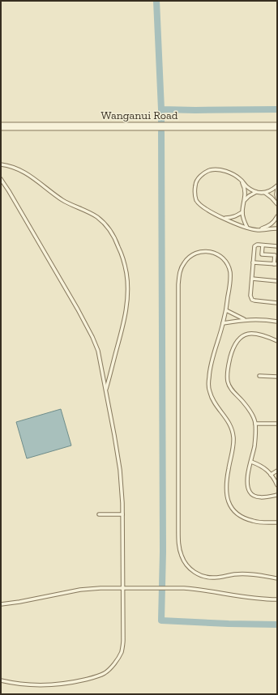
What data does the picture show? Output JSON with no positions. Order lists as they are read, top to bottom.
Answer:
{
  "streets": {
    "street": ["Wanganui Road"]
  }
}
